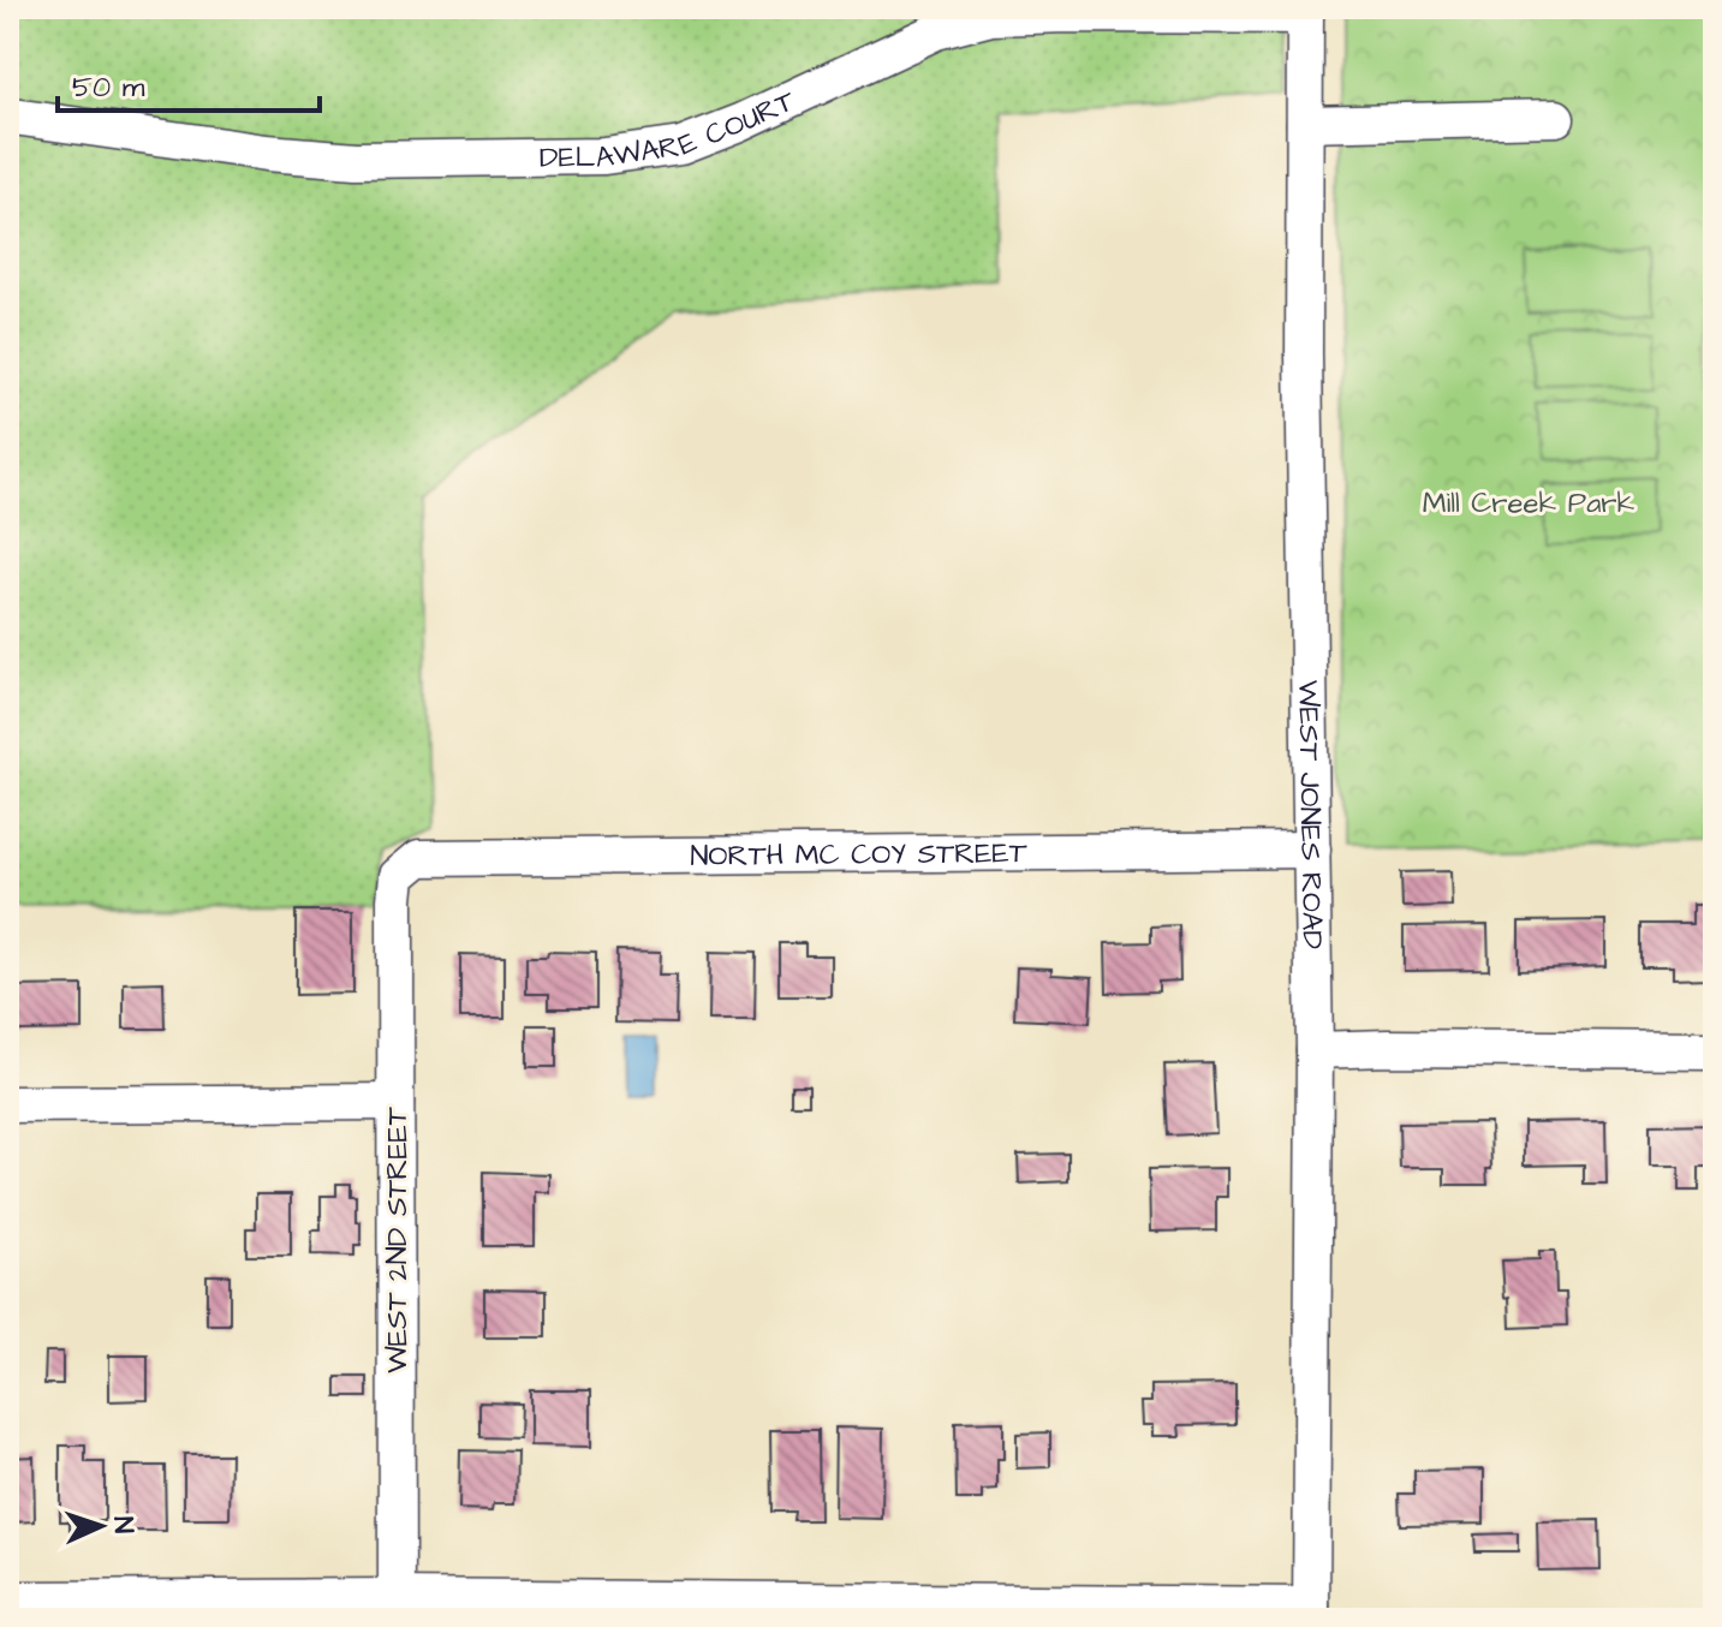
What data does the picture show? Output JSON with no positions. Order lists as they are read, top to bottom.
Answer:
{
  "streets": {
    "street": [
      "DELAWARE COURT",
      "WEST JONES ROAD",
      "NORTH MC COY STREET",
      "WEST 2ND STREET"
    ]
  },
  "crossings": [
    ["DELAWARE COURT", "WEST JONES ROAD"],
    ["WEST JONES ROAD", "NORTH MC COY STREET"],
    ["NORTH MC COY STREET", "WEST 2ND STREET"]
  ],
  "parks": ["Mill Creek Park"],
  "scale_bar": "50 m",
  "north": "right"
}
